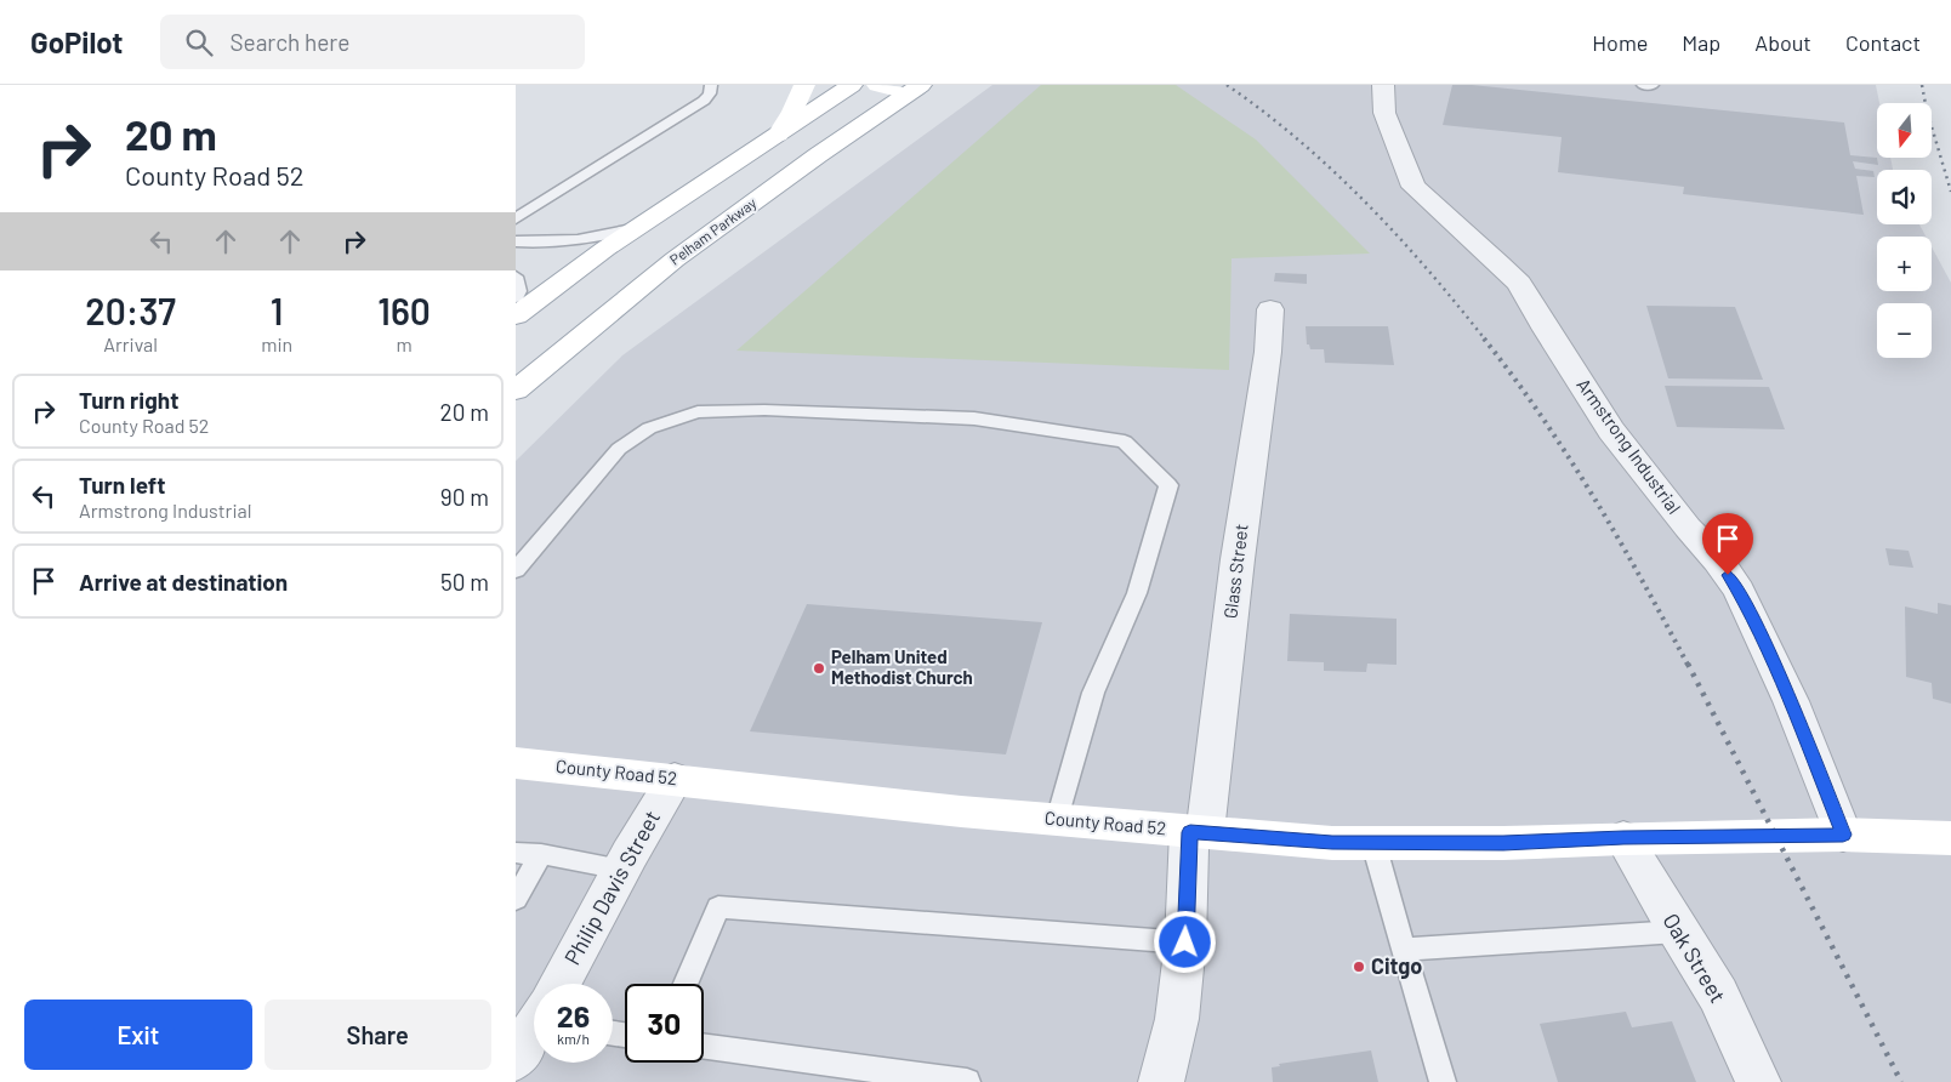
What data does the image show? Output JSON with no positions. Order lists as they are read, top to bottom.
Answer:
{
  "streets": {
    "main road": ["Pelham Parkway", "County Road 52"],
    "street": [
      "Armstrong Industrial",
      "Glass Street",
      "Philip Davis Street",
      "Oak Street"
    ]
  },
  "crossings": [
    ["Armstrong Industrial", "County Road 52"],
    ["Glass Street", "County Road 52"],
    ["County Road 52", "Philip Davis Street"],
    ["County Road 52", "Oak Street"]
  ],
  "places": ["Pelham United Methodist Church", "Citgo"],
  "north": "bottom",
  "page": {
    "header": "GoPilot",
    "search": "Search here",
    "nav": [
      "Home",
      "Map",
      "About",
      "Contact"
    ],
    "turn": ["20 m", "County Road 52"],
    "map_buttons": ["+", "−"],
    "eta": [
      "20:37",
      "Arrival",
      "1",
      "min",
      "160",
      "m"
    ],
    "list": [
      {
        "name": "Turn right",
        "note": "County Road 52",
        "value": "20 m"
      },
      {
        "name": "Turn left",
        "note": "Armstrong Industrial",
        "value": "90 m"
      },
      {
        "name": "Arrive at destination",
        "value": "50 m"
      }
    ],
    "speed": "26 km/h",
    "limit": "30",
    "buttons": ["Exit", "Share"]
  }
}
